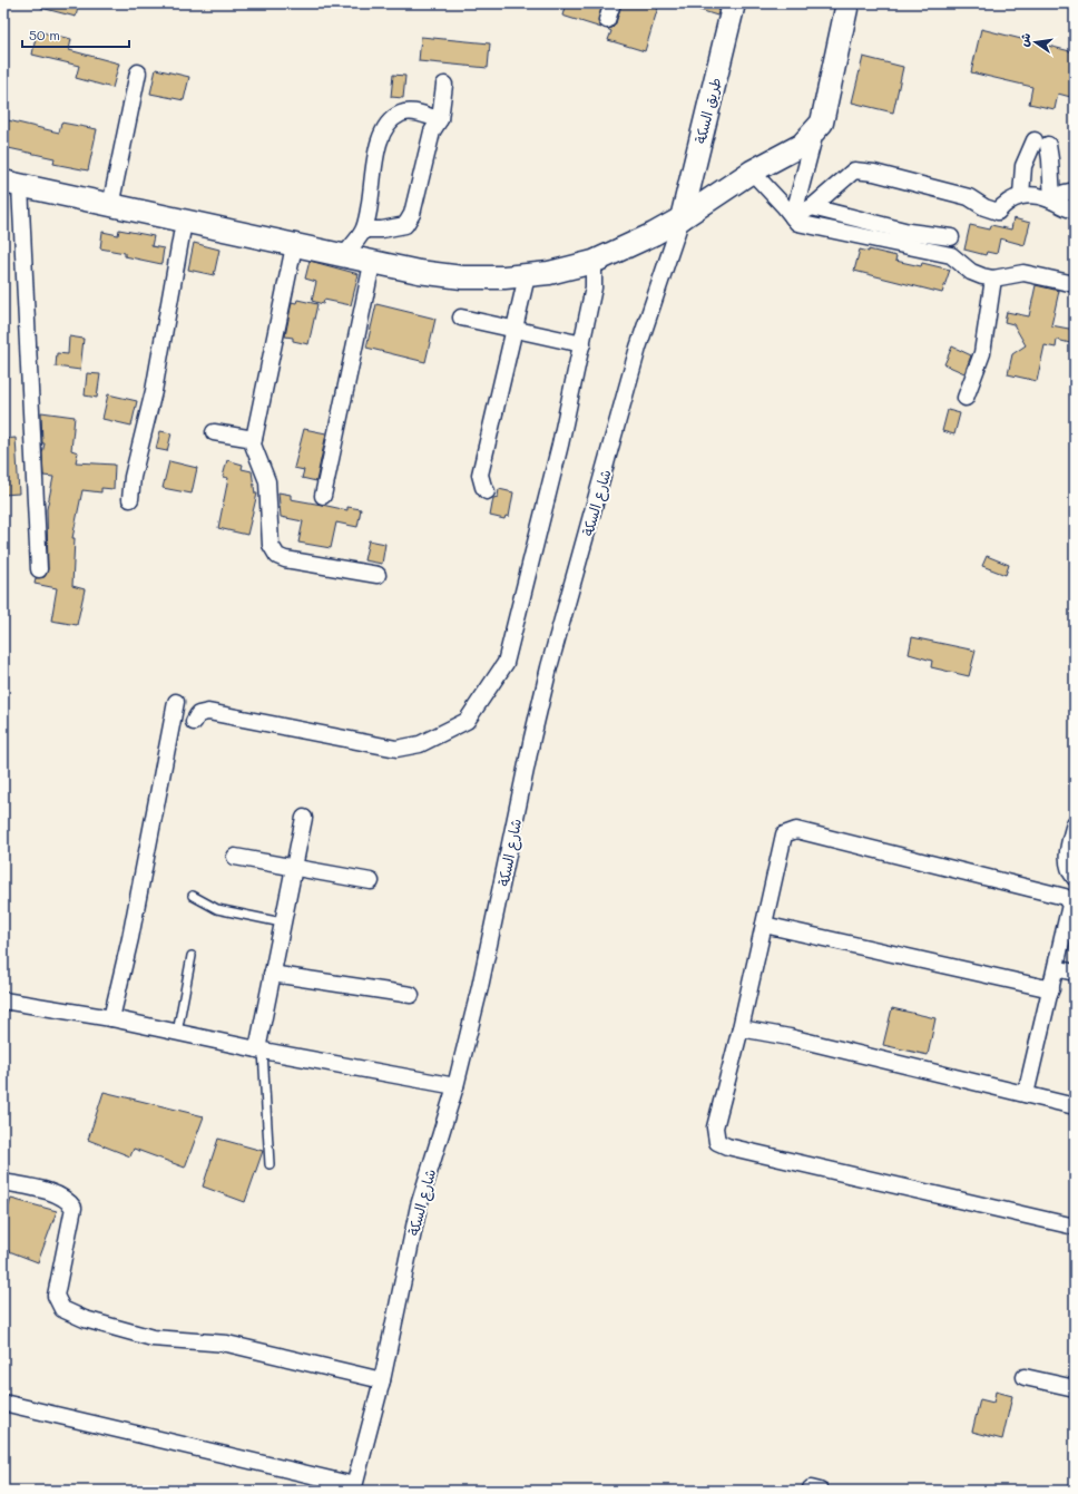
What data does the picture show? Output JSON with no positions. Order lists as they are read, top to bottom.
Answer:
{
  "streets": {
    "main road": ["طريق السكة"],
    "street": ["شارع السكة"]
  },
  "crossings": [
    ["طريق السكة", "شارع السكة"]
  ],
  "scale_bar": "50 m",
  "north": "left"
}
